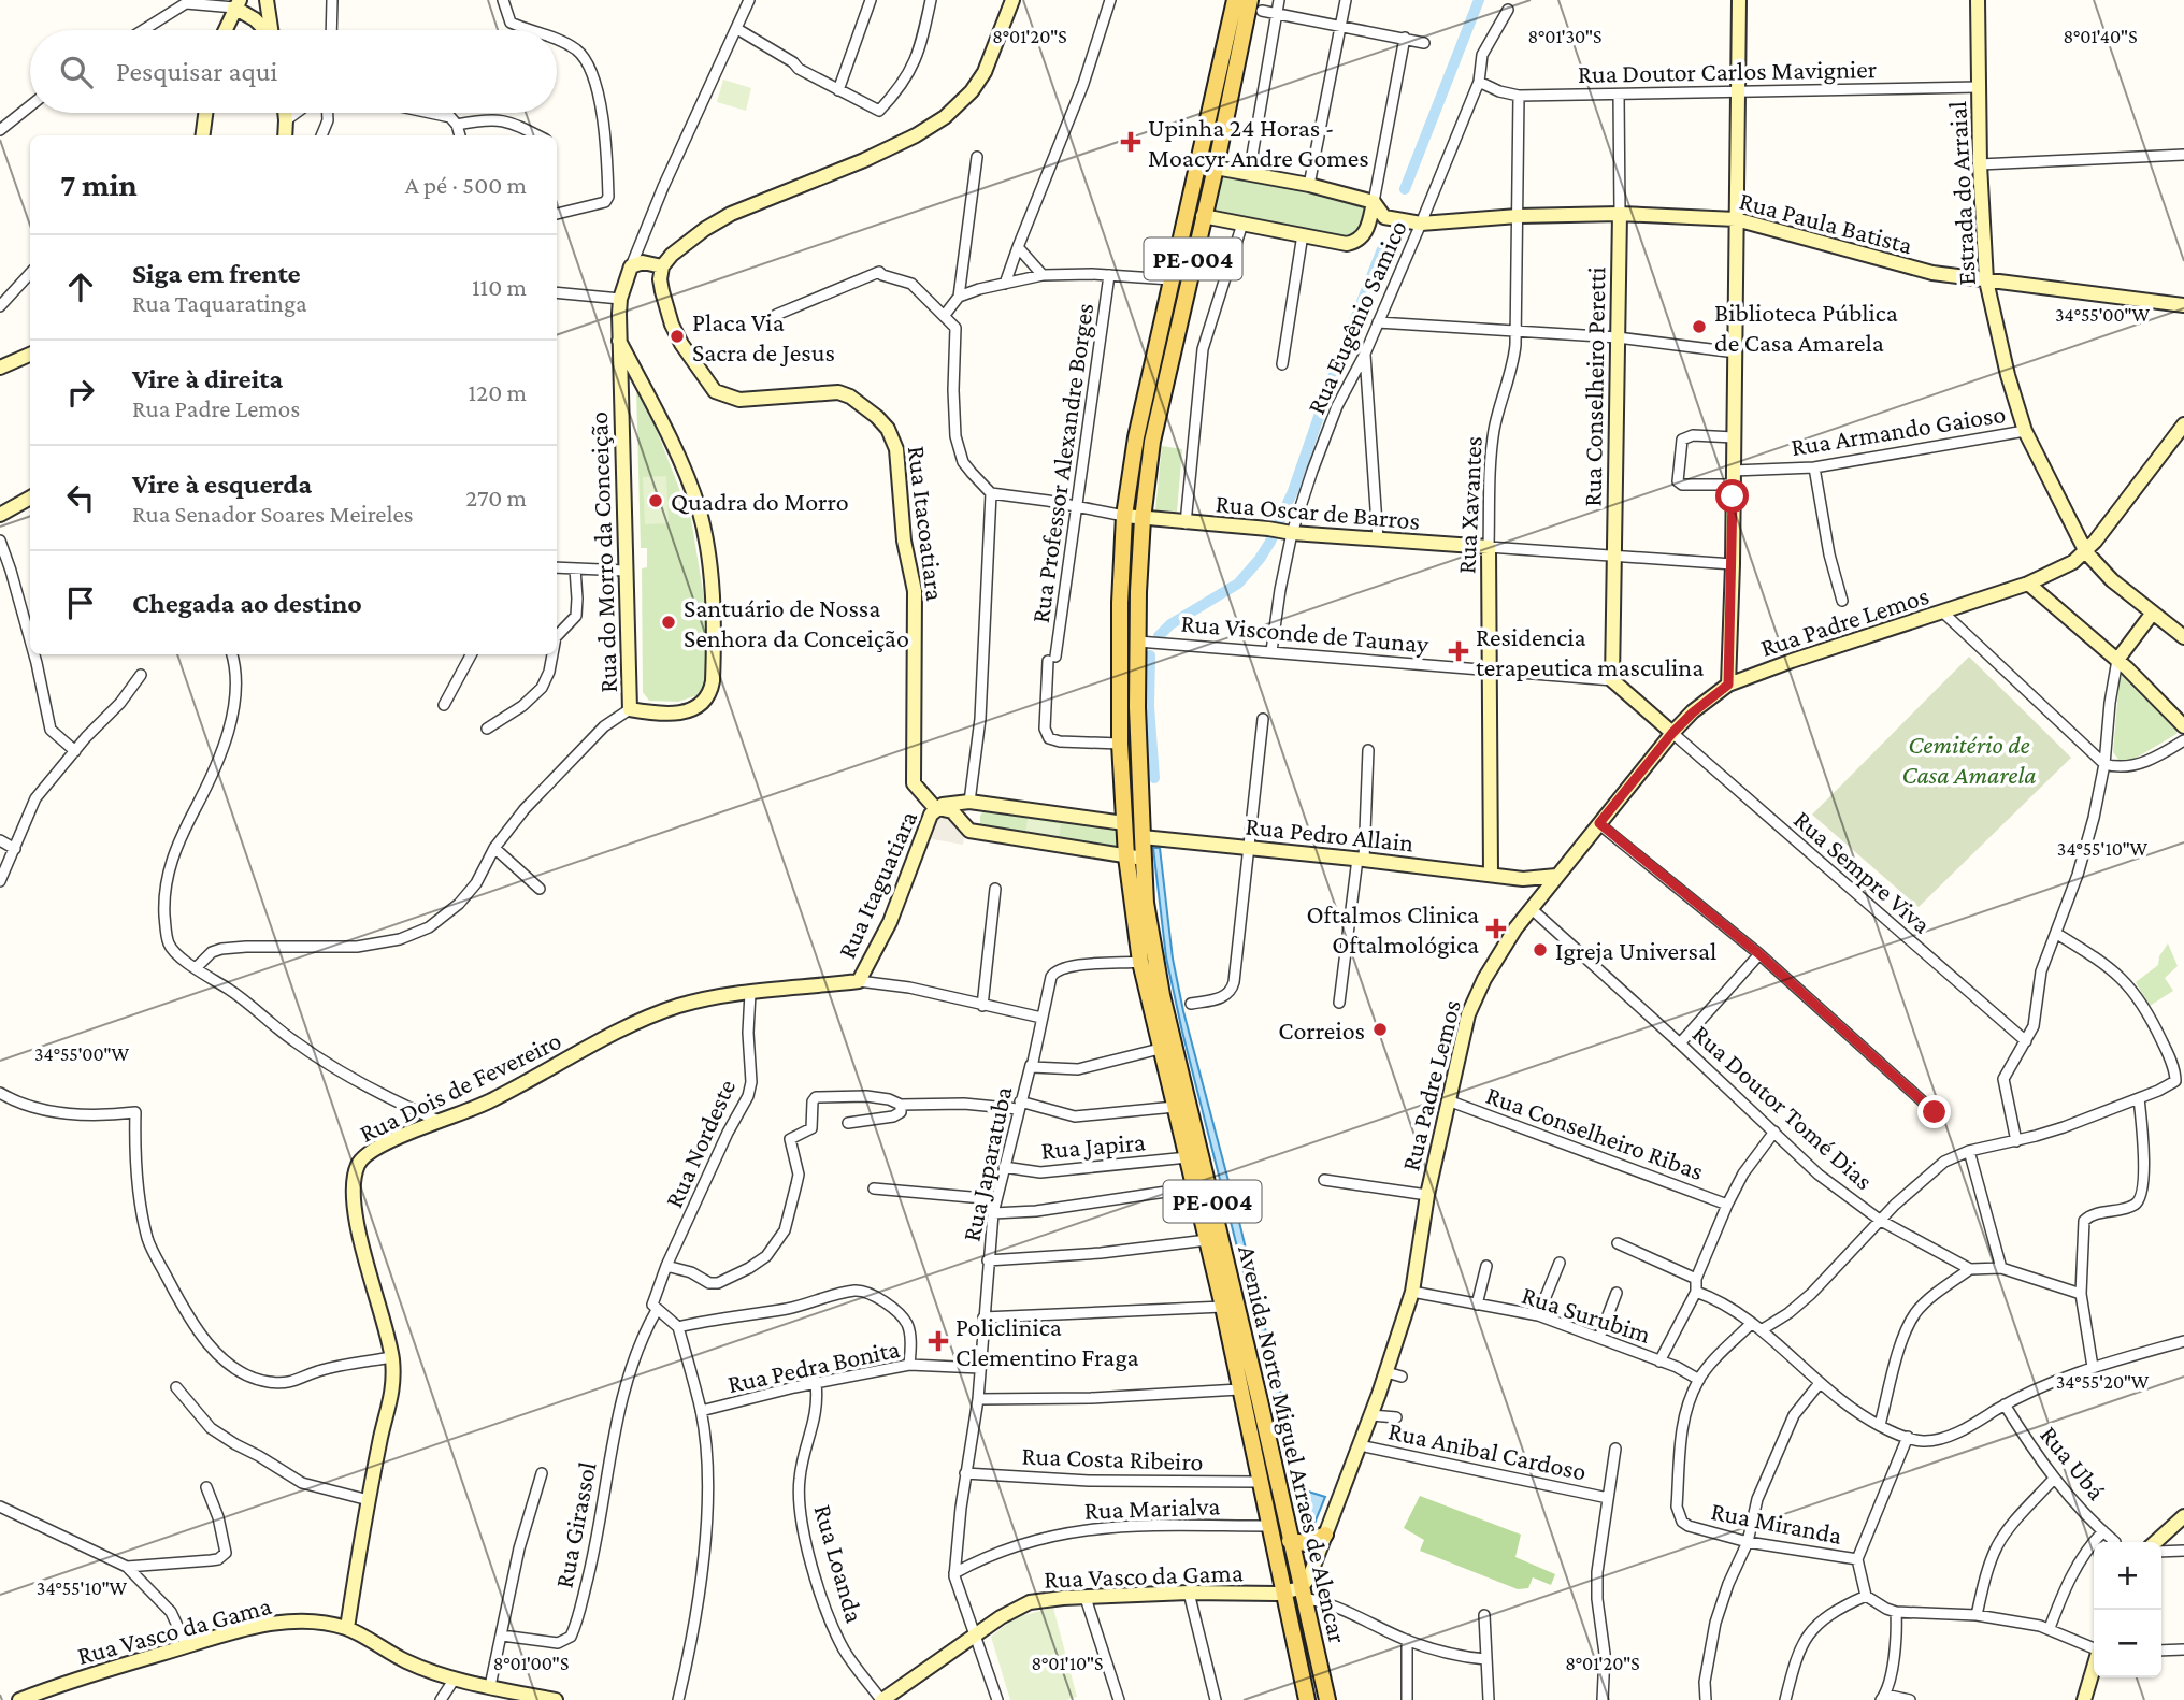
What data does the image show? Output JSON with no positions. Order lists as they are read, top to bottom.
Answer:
{
  "streets": {
    "main road": ["PE-004", "Avenida Norte Miguel Arraes de Alencar"],
    "street": [
      "Rua Doutor Carlos Mavignier",
      "Estrada do Arraial",
      "Rua Paula Batista",
      "Rua Eugênio Samico",
      "Rua Conselheiro Peretti",
      "Rua Armando Gaioso",
      "Rua Professor Alexandre Borges",
      "Rua Xavantes",
      "Rua Oscar de Barros",
      "Rua Itacoatiara",
      "Rua do Morro da Conceição",
      "Rua Padre Lemos",
      "Rua Visconde de Taunay",
      "Rua Pedro Allain",
      "Rua Sempre Viva",
      "Rua Itaguatiara",
      "Rua Dois de Fevereiro",
      "Rua Doutor Tomé Dias",
      "Rua Conselheiro Ribas",
      "Rua Nordeste",
      "Rua Japira",
      "Rua Japaratuba",
      "Rua Surubim",
      "Rua Pedra Bonita",
      "Rua Anibal Cardoso",
      "Rua Costa Ribeiro",
      "Rua Ubá",
      "Rua Marialva",
      "Rua Miranda",
      "Rua Girassol",
      "Rua Loanda",
      "Rua Vasco da Gama"
    ]
  },
  "crossings": [
    ["Rua Doutor Carlos Mavignier", "Estrada do Arraial"],
    ["Rua Doutor Carlos Mavignier", "Rua Eugênio Samico"],
    ["Rua Doutor Carlos Mavignier", "Rua Conselheiro Peretti"],
    ["Rua Doutor Carlos Mavignier", "Rua Xavantes"],
    ["Estrada do Arraial", "Rua Paula Batista"],
    ["Estrada do Arraial", "Rua Armando Gaioso"],
    ["Estrada do Arraial", "Rua Padre Lemos"],
    ["Rua Paula Batista", "Rua Eugênio Samico"],
    ["Rua Paula Batista", "Rua Conselheiro Peretti"],
    ["Rua Paula Batista", "Rua Xavantes"],
    ["Rua Eugênio Samico", "Rua Oscar de Barros"],
    ["Rua Eugênio Samico", "Rua Visconde de Taunay"],
    ["Rua Conselheiro Peretti", "Rua Oscar de Barros"],
    ["Rua Conselheiro Peretti", "Rua Visconde de Taunay"],
    ["Rua Professor Alexandre Borges", "Avenida Norte Miguel Arraes de Alencar"],
    ["Rua Xavantes", "Rua Oscar de Barros"],
    ["Rua Xavantes", "Rua Visconde de Taunay"],
    ["Rua Xavantes", "Rua Pedro Allain"],
    ["Rua Oscar de Barros", "Avenida Norte Miguel Arraes de Alencar"],
    ["Rua Itacoatiara", "Rua Itaguatiara"],
    ["Rua Padre Lemos", "Rua Pedro Allain"],
    ["Rua Padre Lemos", "Rua Sempre Viva"],
    ["Rua Padre Lemos", "Rua Doutor Tomé Dias"],
    ["Rua Padre Lemos", "Rua Conselheiro Ribas"],
    ["Rua Padre Lemos", "Rua Surubim"],
    ["Rua Padre Lemos", "Avenida Norte Miguel Arraes de Alencar"],
    ["Rua Padre Lemos", "Rua Anibal Cardoso"],
    ["Rua Padre Lemos", "Rua Vasco da Gama"],
    ["Rua Visconde de Taunay", "Avenida Norte Miguel Arraes de Alencar"],
    ["Rua Pedro Allain", "Avenida Norte Miguel Arraes de Alencar"],
    ["Rua Itaguatiara", "Rua Dois de Fevereiro"],
    ["Rua Dois de Fevereiro", "Rua Nordeste"],
    ["Rua Dois de Fevereiro", "Rua Japaratuba"],
    ["Rua Dois de Fevereiro", "Rua Vasco da Gama"],
    ["Rua Nordeste", "Rua Girassol"],
    ["Rua Japira", "Rua Japaratuba"],
    ["Rua Japira", "Avenida Norte Miguel Arraes de Alencar"],
    ["Rua Japaratuba", "Rua Pedra Bonita"],
    ["Rua Japaratuba", "Avenida Norte Miguel Arraes de Alencar"],
    ["Rua Japaratuba", "Rua Costa Ribeiro"],
    ["Rua Japaratuba", "Rua Marialva"],
    ["Rua Japaratuba", "Rua Vasco da Gama"],
    ["Rua Surubim", "Rua Miranda"],
    ["Rua Pedra Bonita", "Rua Loanda"],
    ["Avenida Norte Miguel Arraes de Alencar", "Rua Costa Ribeiro"],
    ["Avenida Norte Miguel Arraes de Alencar", "Rua Marialva"],
    ["Avenida Norte Miguel Arraes de Alencar", "Rua Vasco da Gama"],
    ["Rua Loanda", "Rua Vasco da Gama"]
  ],
  "parks": ["Cemitério de Casa Amarela"],
  "places": {
    "health": [
      "Upinha 24 Horas - Moacyr Andre Gomes",
      "Residencia terapeutica masculina",
      "Oftalmos Clinica Oftalmológica",
      "Policlinica Clementino Fraga"
    ],
    "other": [
      "Biblioteca Pública de Casa Amarela",
      "Placa Via Sacra de Jesus",
      "Quadra do Morro",
      "Santuário de Nossa Senhora da Conceição",
      "Igreja Universal",
      "Correios"
    ]
  },
  "page": {
    "search": "Pesquisar aqui",
    "heading": ["7 min", "A pé · 500 m"],
    "list": [
      ["Siga em frente", "Rua Taquaratinga", "110 m"],
      ["Vire à direita", "Rua Padre Lemos", "120 m"],
      ["Vire à esquerda", "Rua Senador Soares Meireles", "270 m"],
      "Chegada ao destino"
    ],
    "map_buttons": ["+", "−"]
  },
  "coordinates": [
    "8°01'30\"S",
    "8°01'40\"S",
    "8°01'20\"S",
    "34°55'00\"W",
    "34°55'10\"W",
    "34°55'20\"W",
    "8°01'00\"S",
    "8°01'10\"S"
  ]
}
